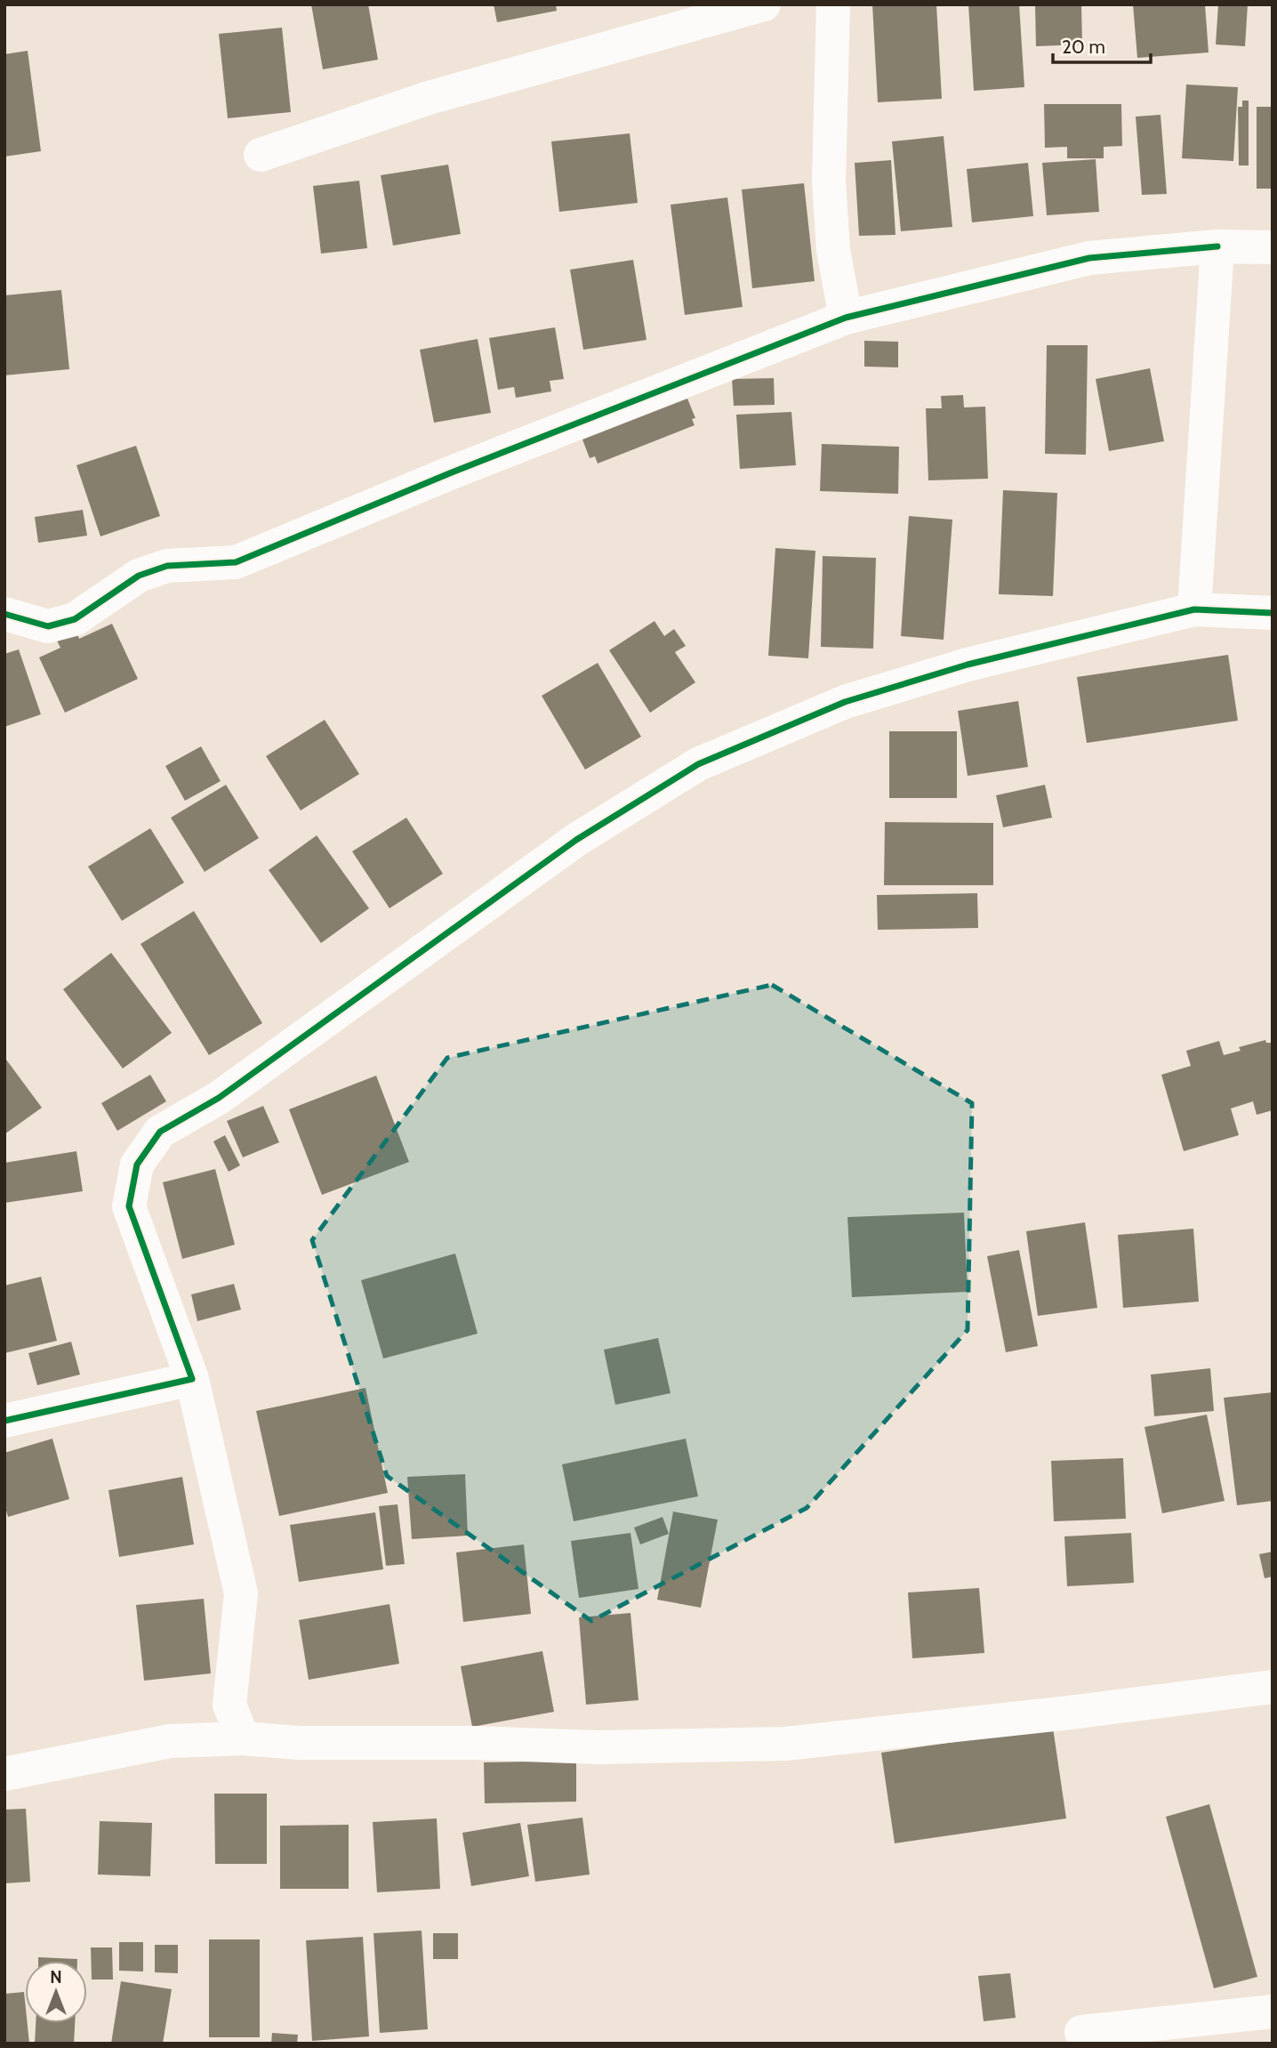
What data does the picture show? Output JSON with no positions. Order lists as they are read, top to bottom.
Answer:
{
  "scale_bar": "20 m",
  "north": "top"
}
